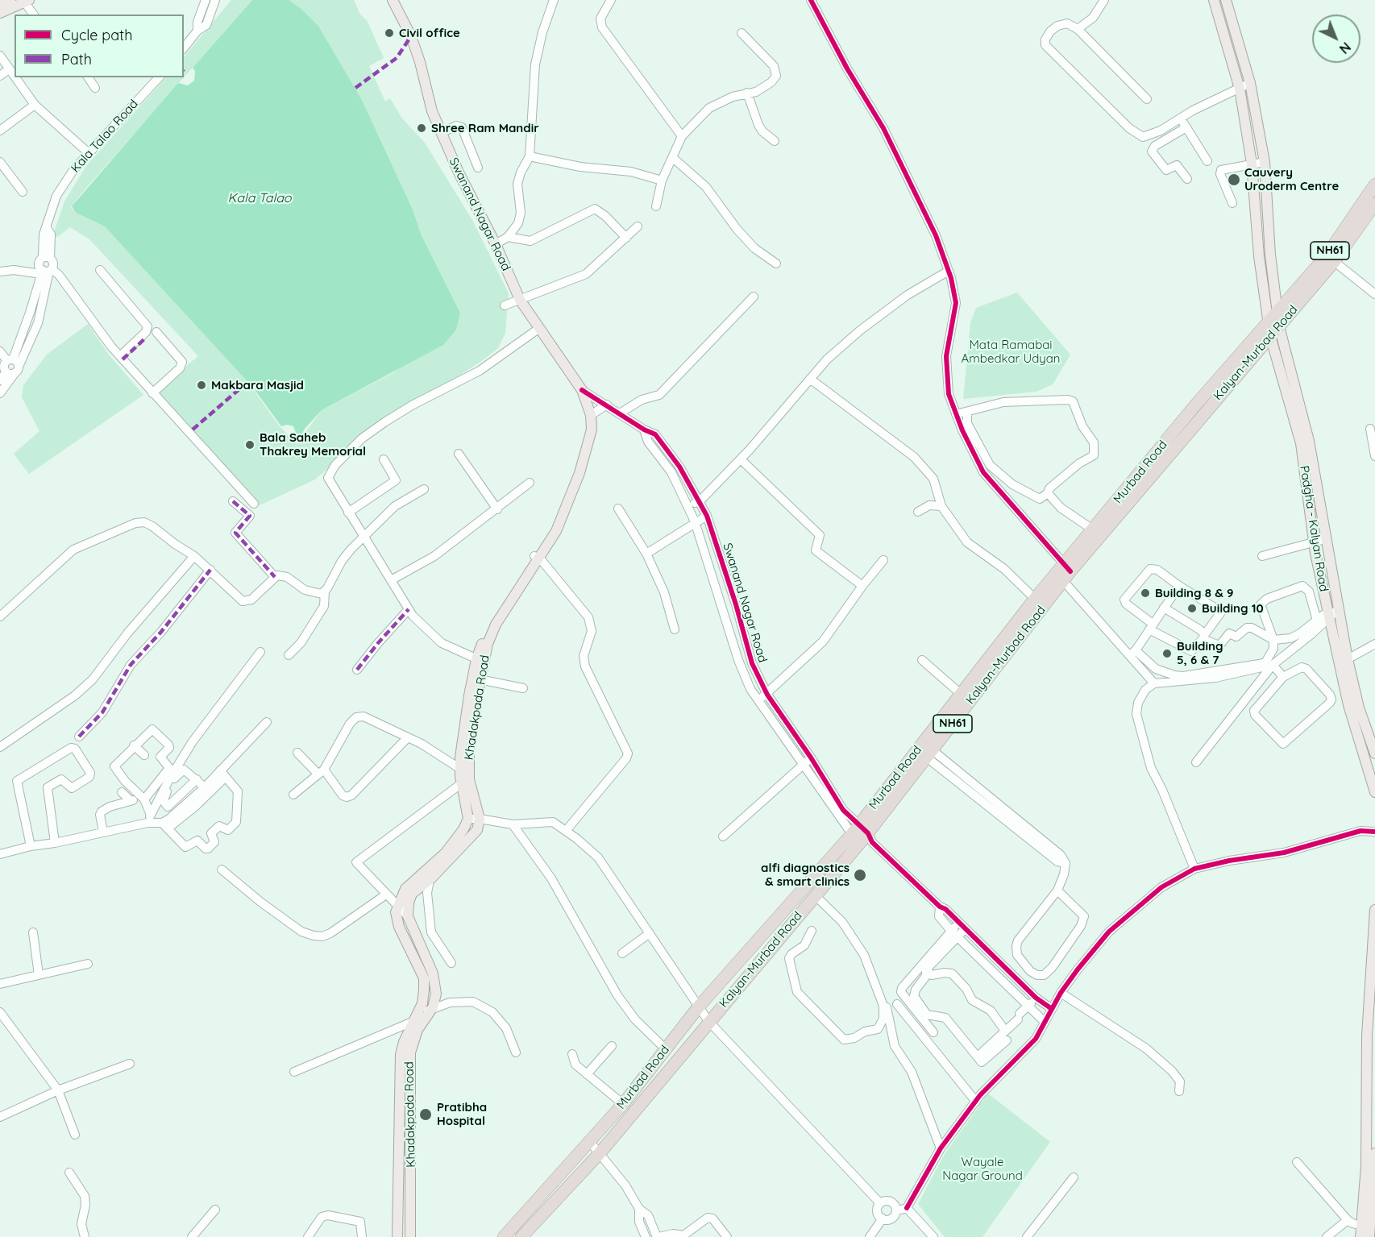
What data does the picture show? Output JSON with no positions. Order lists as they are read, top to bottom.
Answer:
{
  "streets": {
    "highway": ["NH61", "Kalyan-Murbad Road", "Murbad Road"],
    "main road": ["Swanand Nagar Road", "Padgha - Kalyan Road", "Khadakpada Road"],
    "street": ["Kala Talao Road"]
  },
  "crossings": [
    ["Swanand Nagar Road", "Kalyan-Murbad Road"],
    ["Swanand Nagar Road", "Murbad Road"],
    ["NH61", "Kalyan-Murbad Road"],
    ["NH61", "Murbad Road"],
    ["Kalyan-Murbad Road", "Murbad Road"]
  ],
  "water": ["Kala Talao"],
  "parks": ["Mata Ramabai Ambedkar Udyan", "Wayale Nagar Ground"],
  "places": [
    "Civil office",
    "Shree Ram Mandir",
    "Cauvery Uroderm Centre",
    "Makbara Masjid",
    "Bala Saheb Thakrey Memorial",
    "Building 8 & 9",
    "Building 10",
    "Building 5, 6 & 7",
    "alfi diagnostics & smart clinics",
    "Pratibha Hospital"
  ],
  "legend": ["Cycle path", "Path"],
  "north": "bottom right"
}
